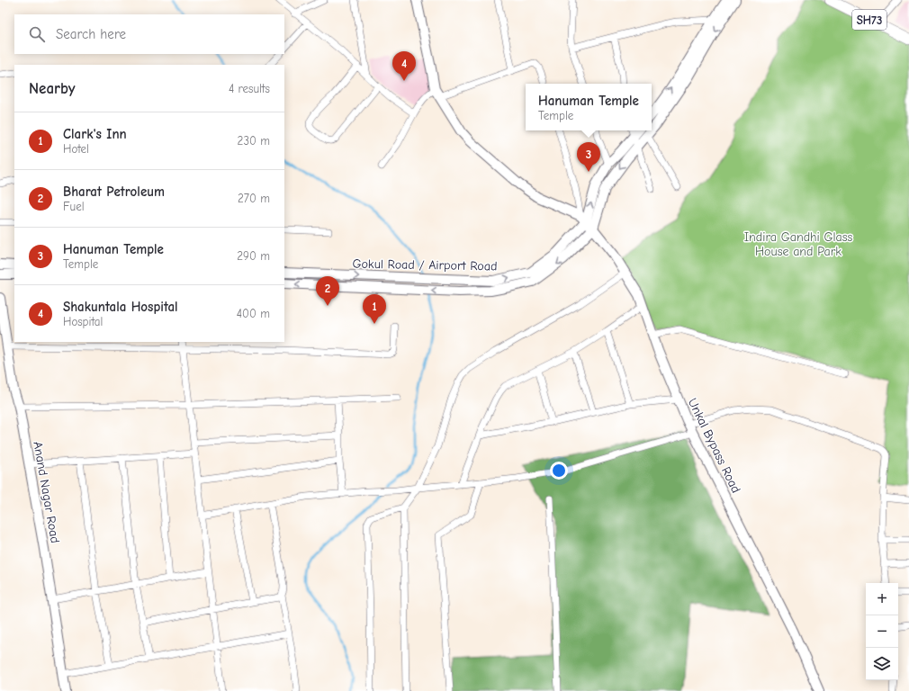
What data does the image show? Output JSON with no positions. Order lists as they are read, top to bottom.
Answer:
{
  "streets": {
    "main road": [
      "SH73",
      "Gokul Road / Airport Road",
      "Unkal Bypass Road",
      "Anand Nagar Road"
    ]
  },
  "crossings": [
    ["Gokul Road / Airport Road", "Unkal Bypass Road"]
  ],
  "parks": ["Indira Gandhi Glass House and Park"],
  "page": {
    "search": "Search here",
    "pins": [
      "4",
      "3",
      "2",
      "1"
    ],
    "heading": ["Nearby", "4 results"],
    "popup": ["Hanuman Temple", "Temple"],
    "list": [
      {
        "mark": "1",
        "name": "Clark's Inn",
        "note": "Hotel",
        "value": "230 m"
      },
      {
        "mark": "2",
        "name": "Bharat Petroleum",
        "note": "Fuel",
        "value": "270 m"
      },
      {
        "mark": "3",
        "name": "Hanuman Temple",
        "note": "Temple",
        "value": "290 m"
      },
      {
        "mark": "4",
        "name": "Shakuntala Hospital",
        "note": "Hospital",
        "value": "400 m"
      }
    ],
    "map_buttons": ["+", "−"]
  }
}
